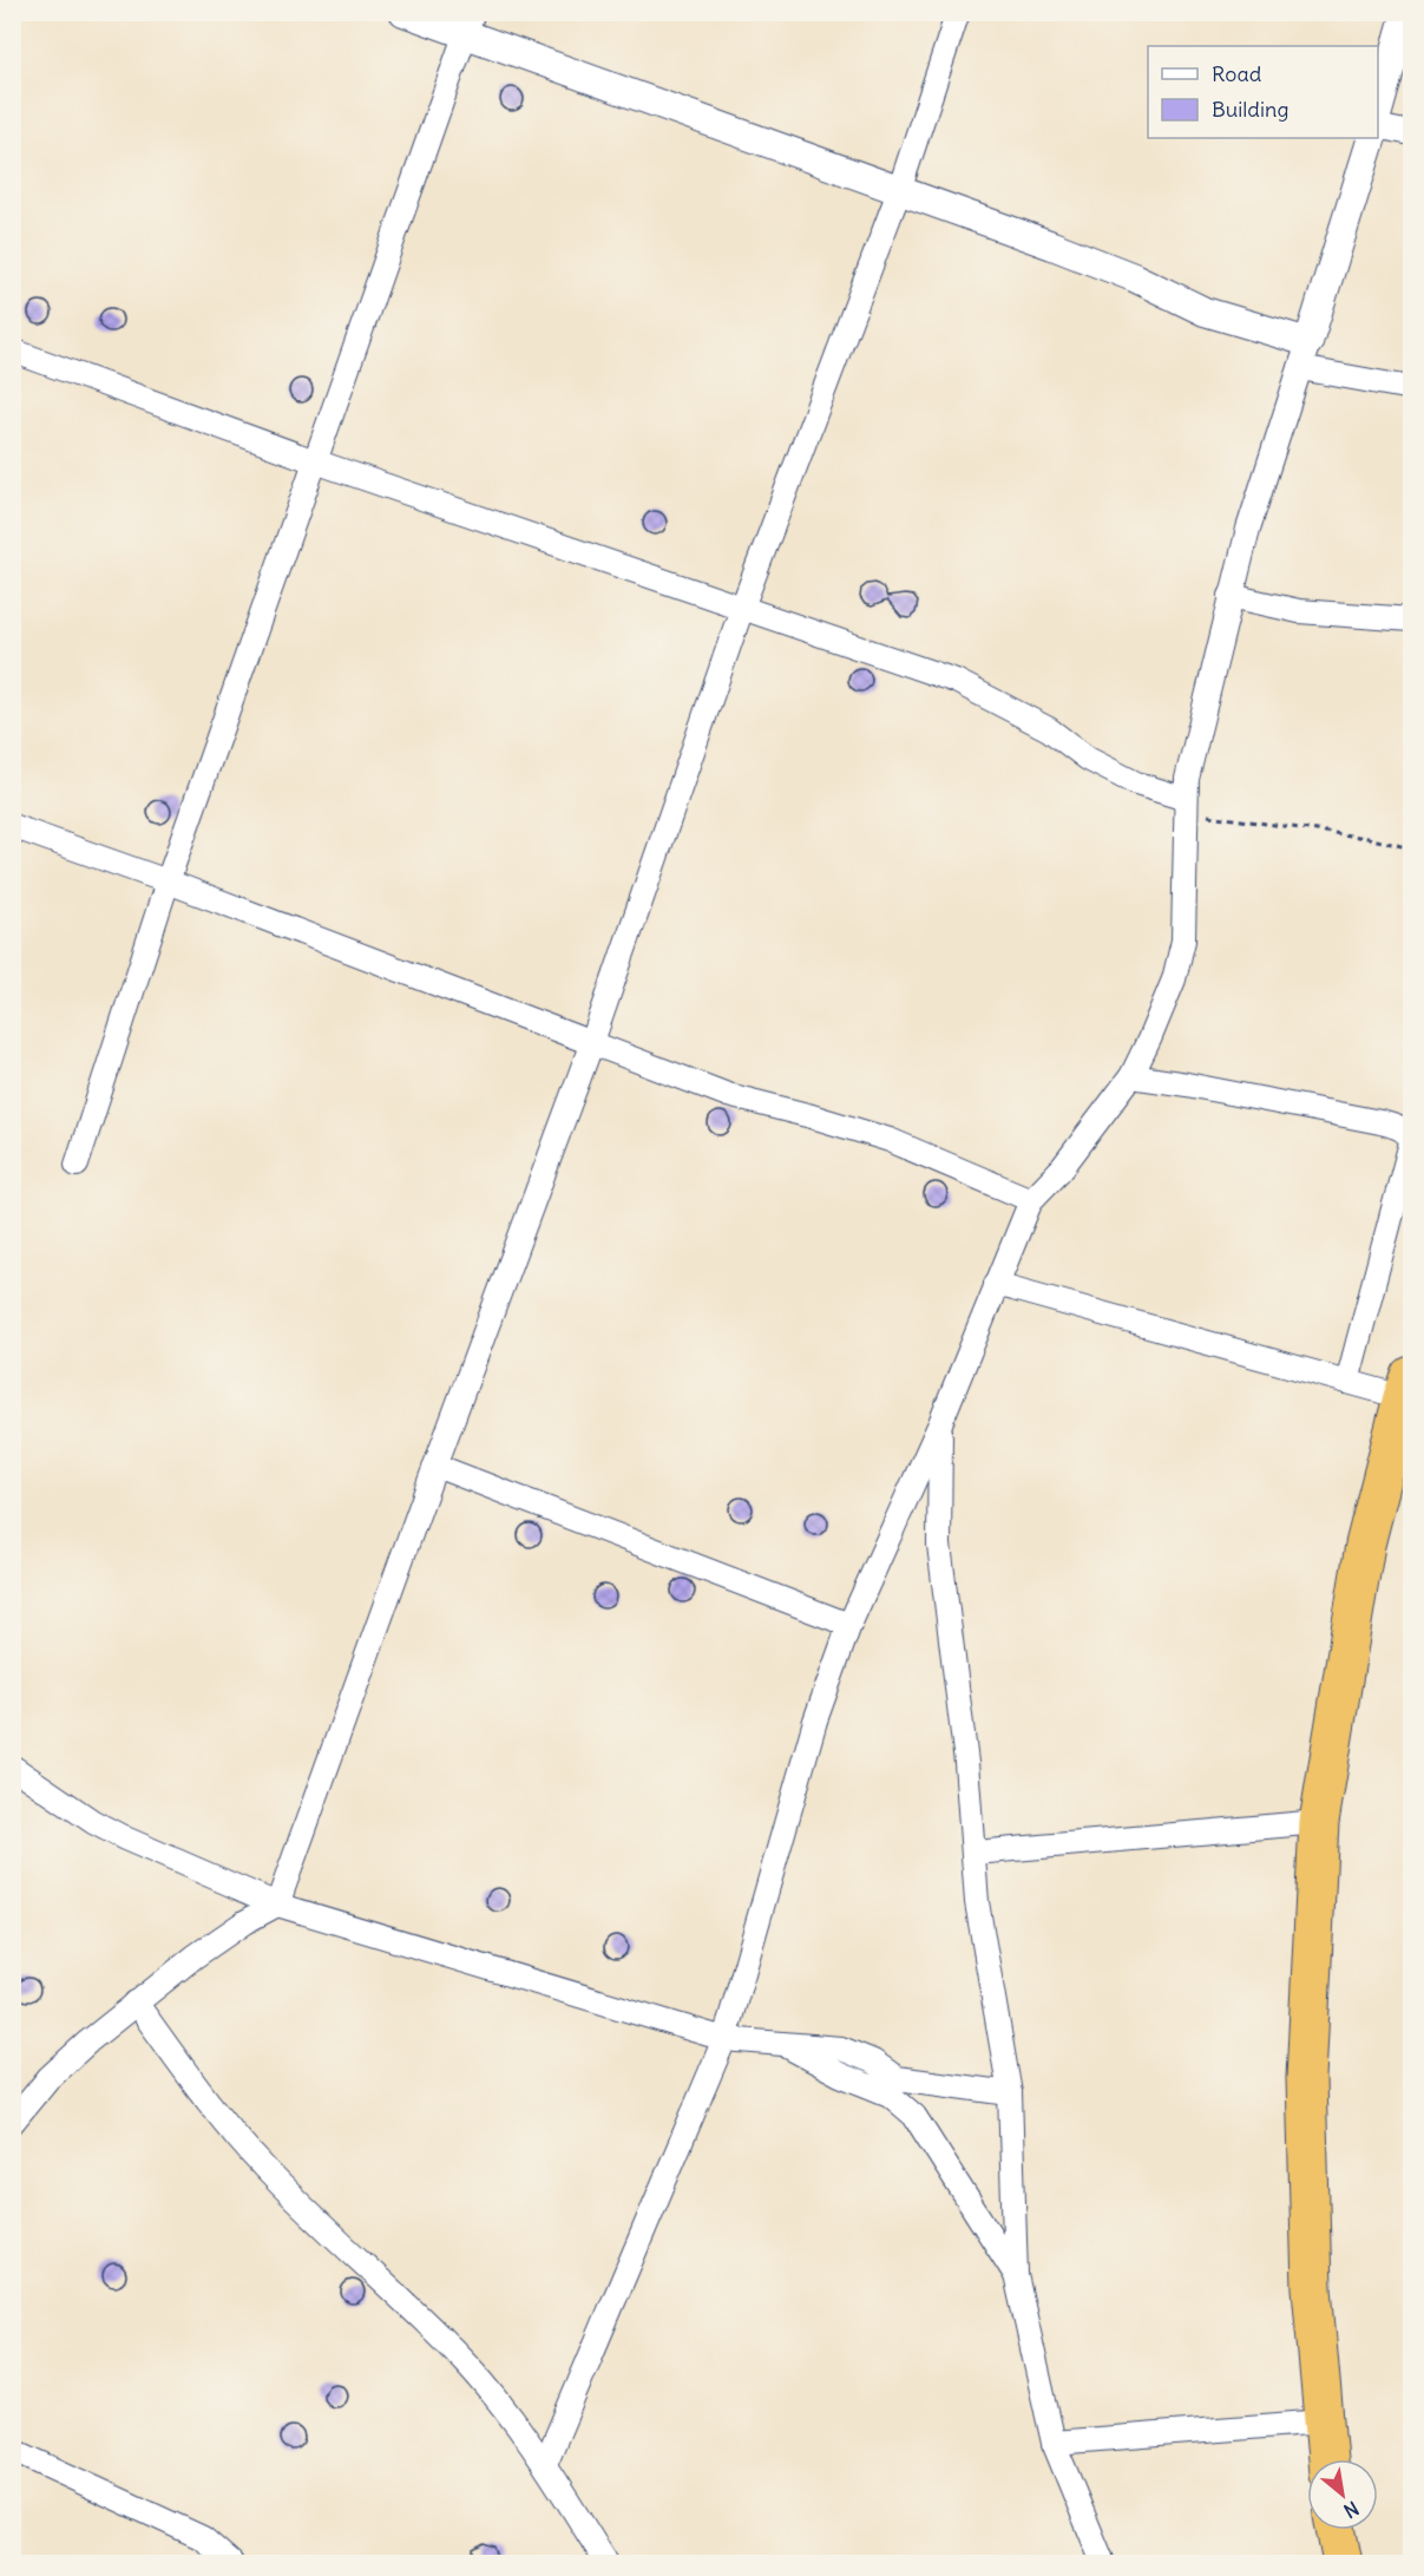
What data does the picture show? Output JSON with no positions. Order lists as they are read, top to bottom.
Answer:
{
  "legend": ["Road", "Building"],
  "north": "bottom right"
}
